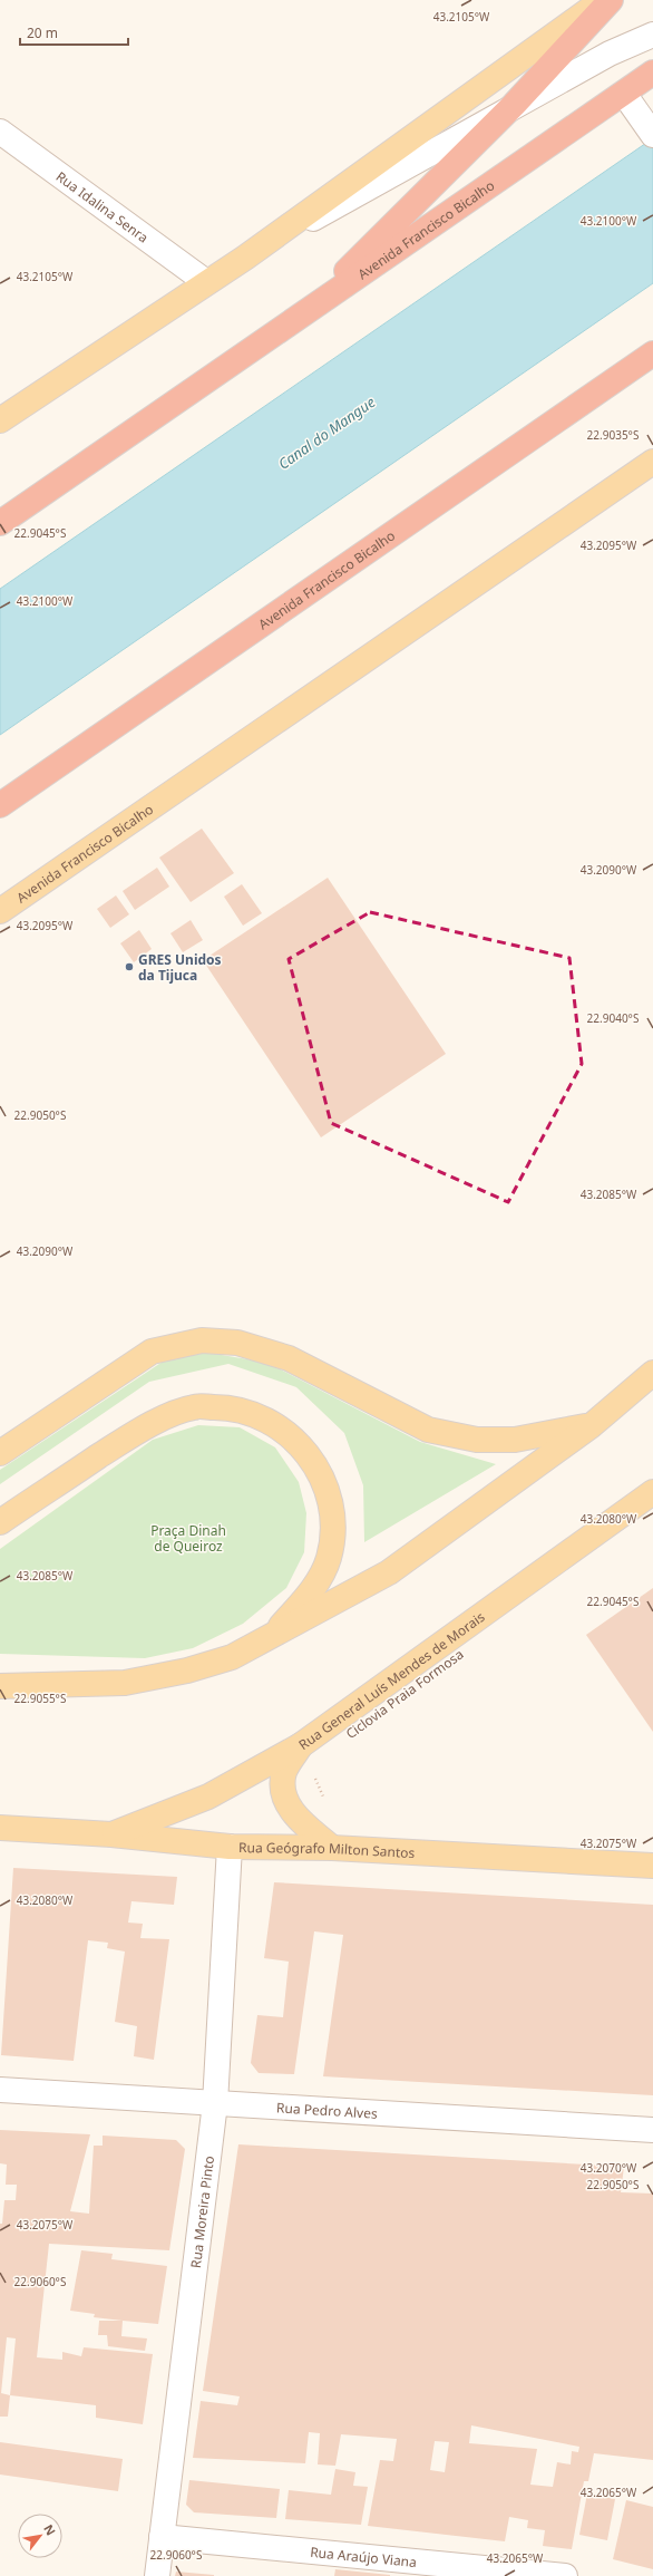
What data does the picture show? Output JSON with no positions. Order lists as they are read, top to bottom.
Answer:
{
  "streets": {
    "highway": ["Avenida Francisco Bicalho"],
    "main road": ["Rua General Luís Mendes de Morais", "Rua Geógrafo Milton Santos"],
    "street": [
      "Rua Idalina Senra",
      "Rua Pedro Alves",
      "Rua Moreira Pinto",
      "Rua Araújo Viana"
    ]
  },
  "crossings": [
    ["Rua General Luís Mendes de Morais", "Rua Geógrafo Milton Santos"],
    ["Rua Geógrafo Milton Santos", "Rua Moreira Pinto"],
    ["Rua Pedro Alves", "Rua Moreira Pinto"],
    ["Rua Moreira Pinto", "Rua Araújo Viana"]
  ],
  "water": ["Canal do Mangue"],
  "parks": ["Praça Dinah de Queiroz"],
  "places": ["GRES Unidos da Tijuca"],
  "scale_bar": "20 m",
  "north": "top right",
  "coordinates": [
    "43.2105°W",
    "43.2100°W",
    "22.9035°S",
    "22.9045°S",
    "43.2095°W",
    "43.2090°W",
    "22.9040°S",
    "22.9050°S",
    "43.2085°W",
    "43.2080°W",
    "22.9055°S",
    "43.2075°W",
    "43.2070°W",
    "22.9060°S",
    "43.2065°W"
  ]
}
